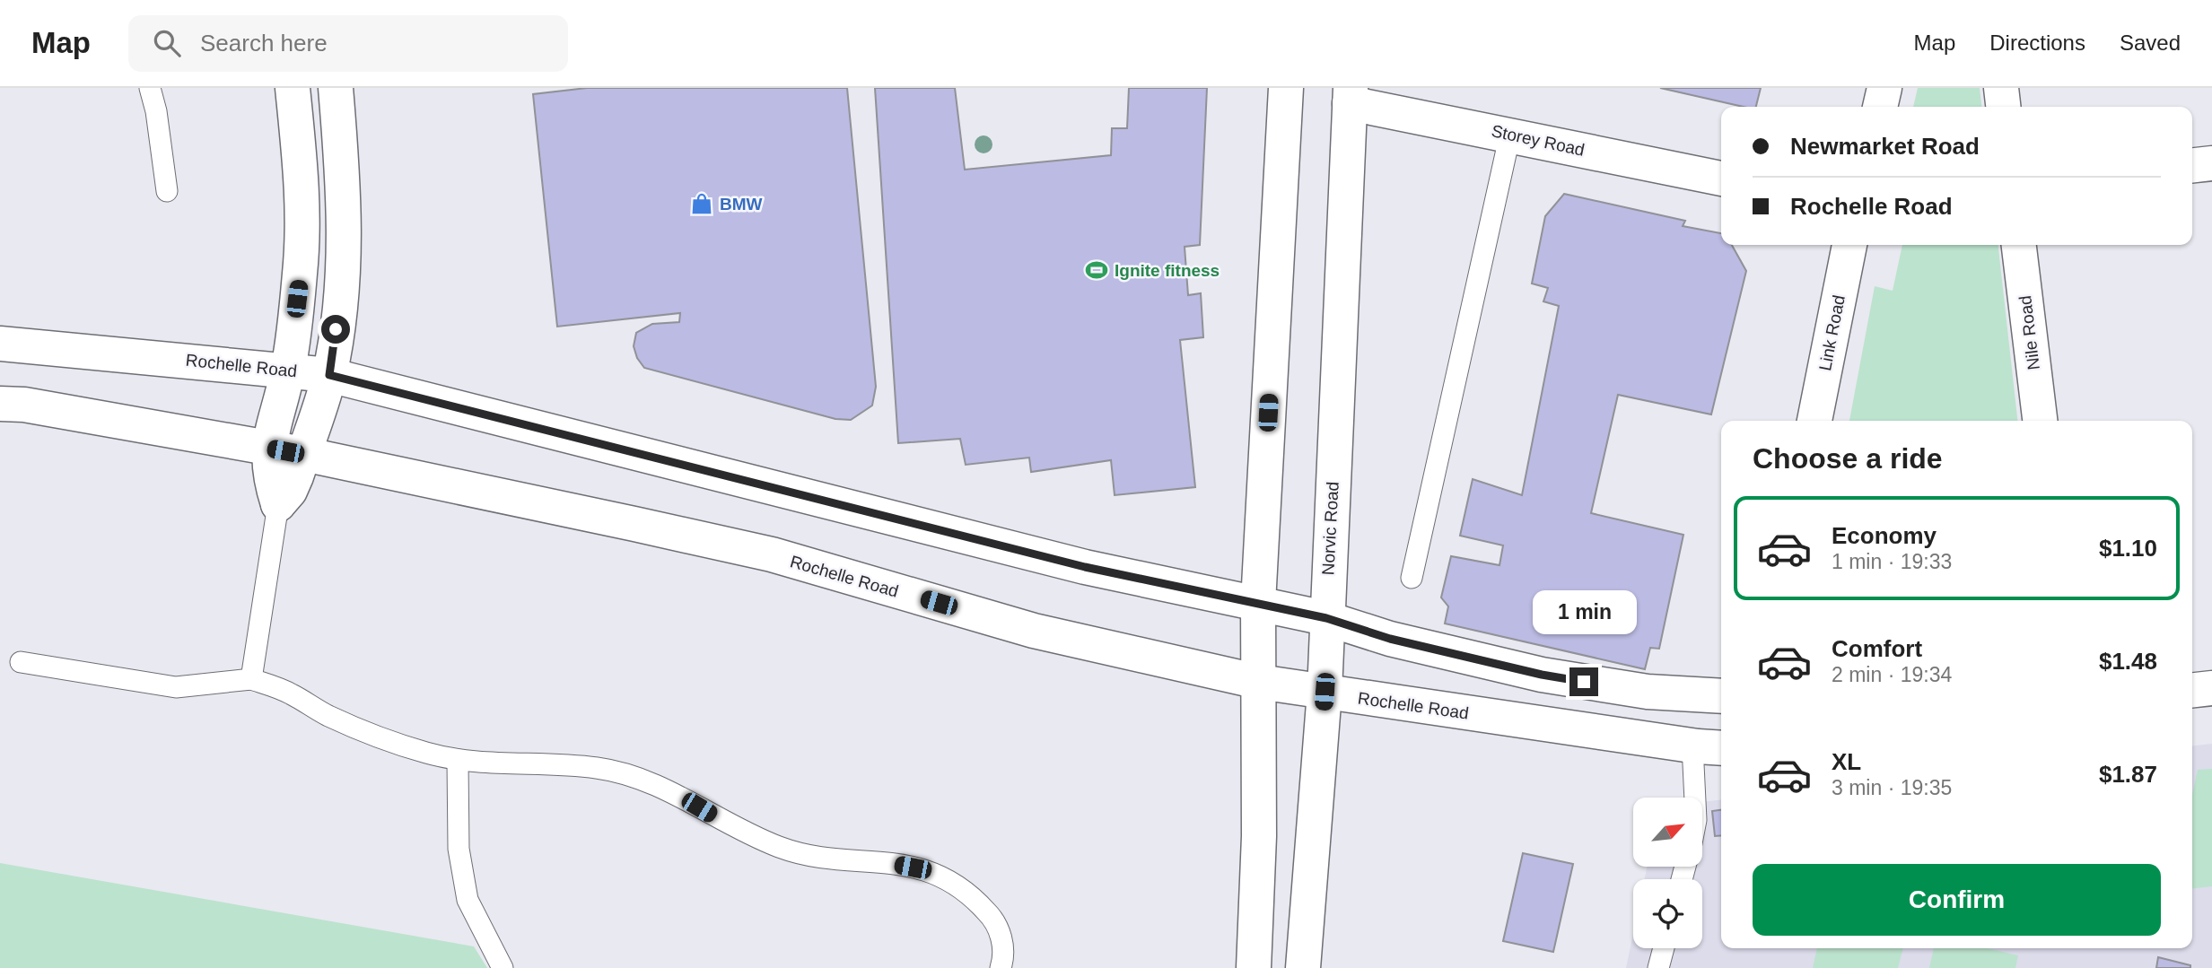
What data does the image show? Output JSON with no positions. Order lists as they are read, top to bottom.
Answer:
{
  "streets": {
    "street": [
      "Storey Road",
      "Link Road",
      "Nile Road",
      "Rochelle Road",
      "Norvic Road"
    ]
  },
  "crossings": [
    ["Storey Road", "Norvic Road"],
    ["Rochelle Road", "Norvic Road"]
  ],
  "places": {
    "shop": ["BMW"],
    "sports": ["Ignite fitness"]
  },
  "north": "top right",
  "page": {
    "header": "Map",
    "search": "Search here",
    "nav": ["Map", "Directions", "Saved"],
    "banner": ["Newmarket Road", "Rochelle Road"],
    "heading": "Choose a ride",
    "list": [
      {
        "name": "Economy",
        "note": "1 min · 19:33",
        "value": "$1.10"
      },
      {
        "name": "Comfort",
        "note": "2 min · 19:34",
        "value": "$1.48"
      },
      {
        "name": "XL",
        "note": "3 min · 19:35",
        "value": "$1.87"
      }
    ],
    "bubble": "1 min",
    "buttons": "Confirm"
  }
}
